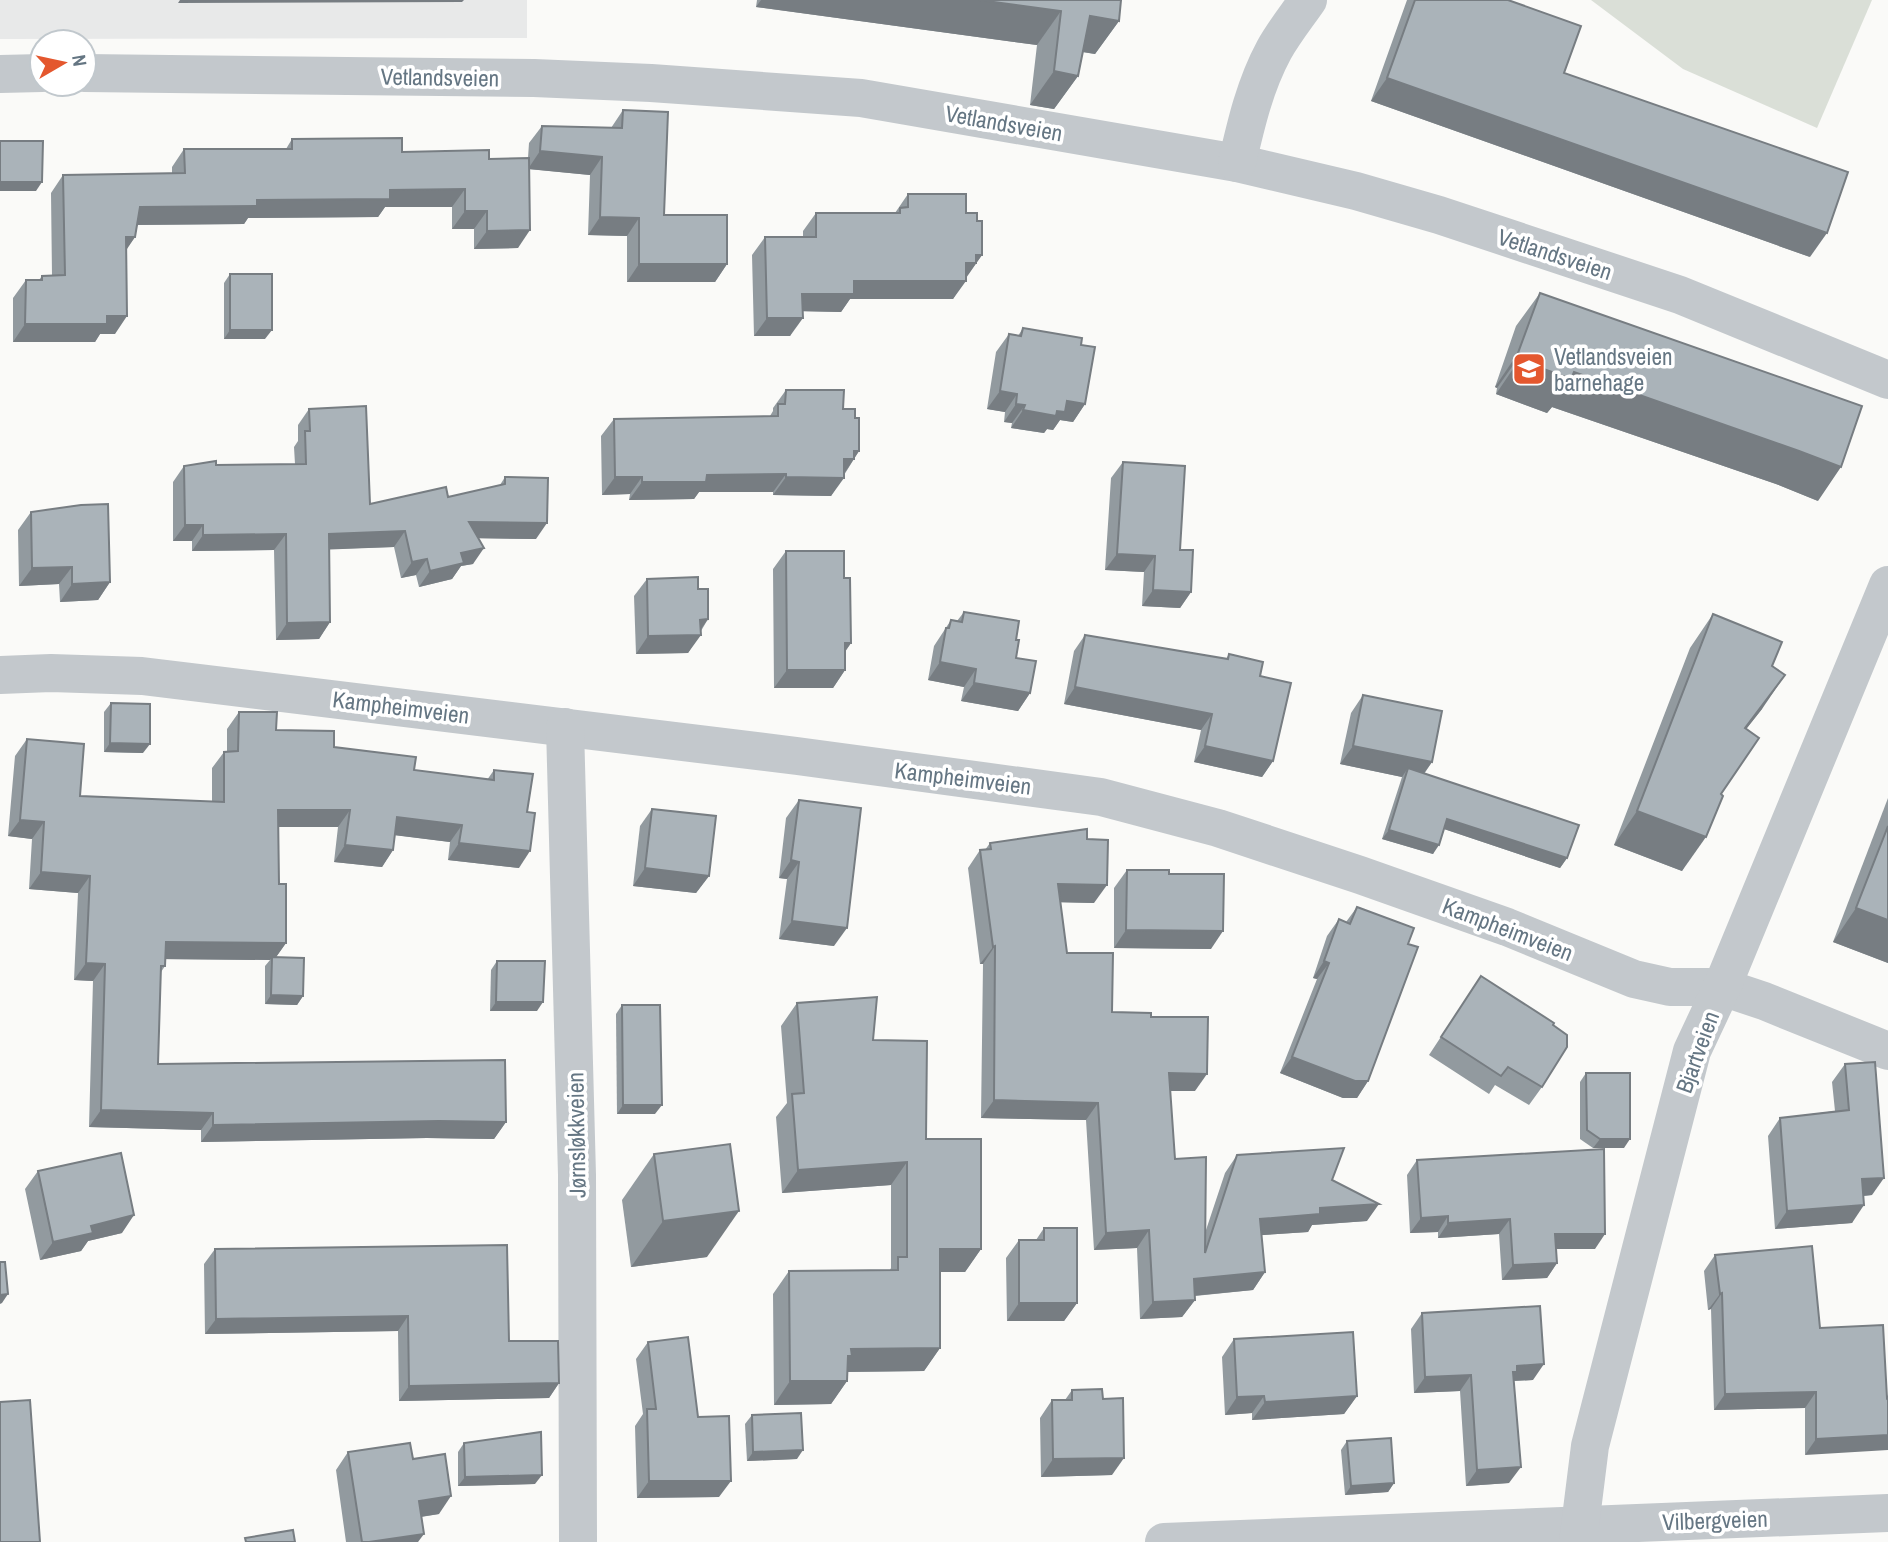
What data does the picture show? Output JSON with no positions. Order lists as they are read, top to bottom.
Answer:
{
  "streets": {
    "street": [
      "Vetlandsveien",
      "Kampheimveien",
      "Bjartveien",
      "Jørnsløkkveien",
      "Vilbergveien"
    ]
  },
  "crossings": [
    ["Kampheimveien", "Bjartveien"],
    ["Kampheimveien", "Jørnsløkkveien"],
    ["Bjartveien", "Vilbergveien"]
  ],
  "places": {
    "school or university": ["Vetlandsveien barnehage"]
  },
  "north": "right"
}
